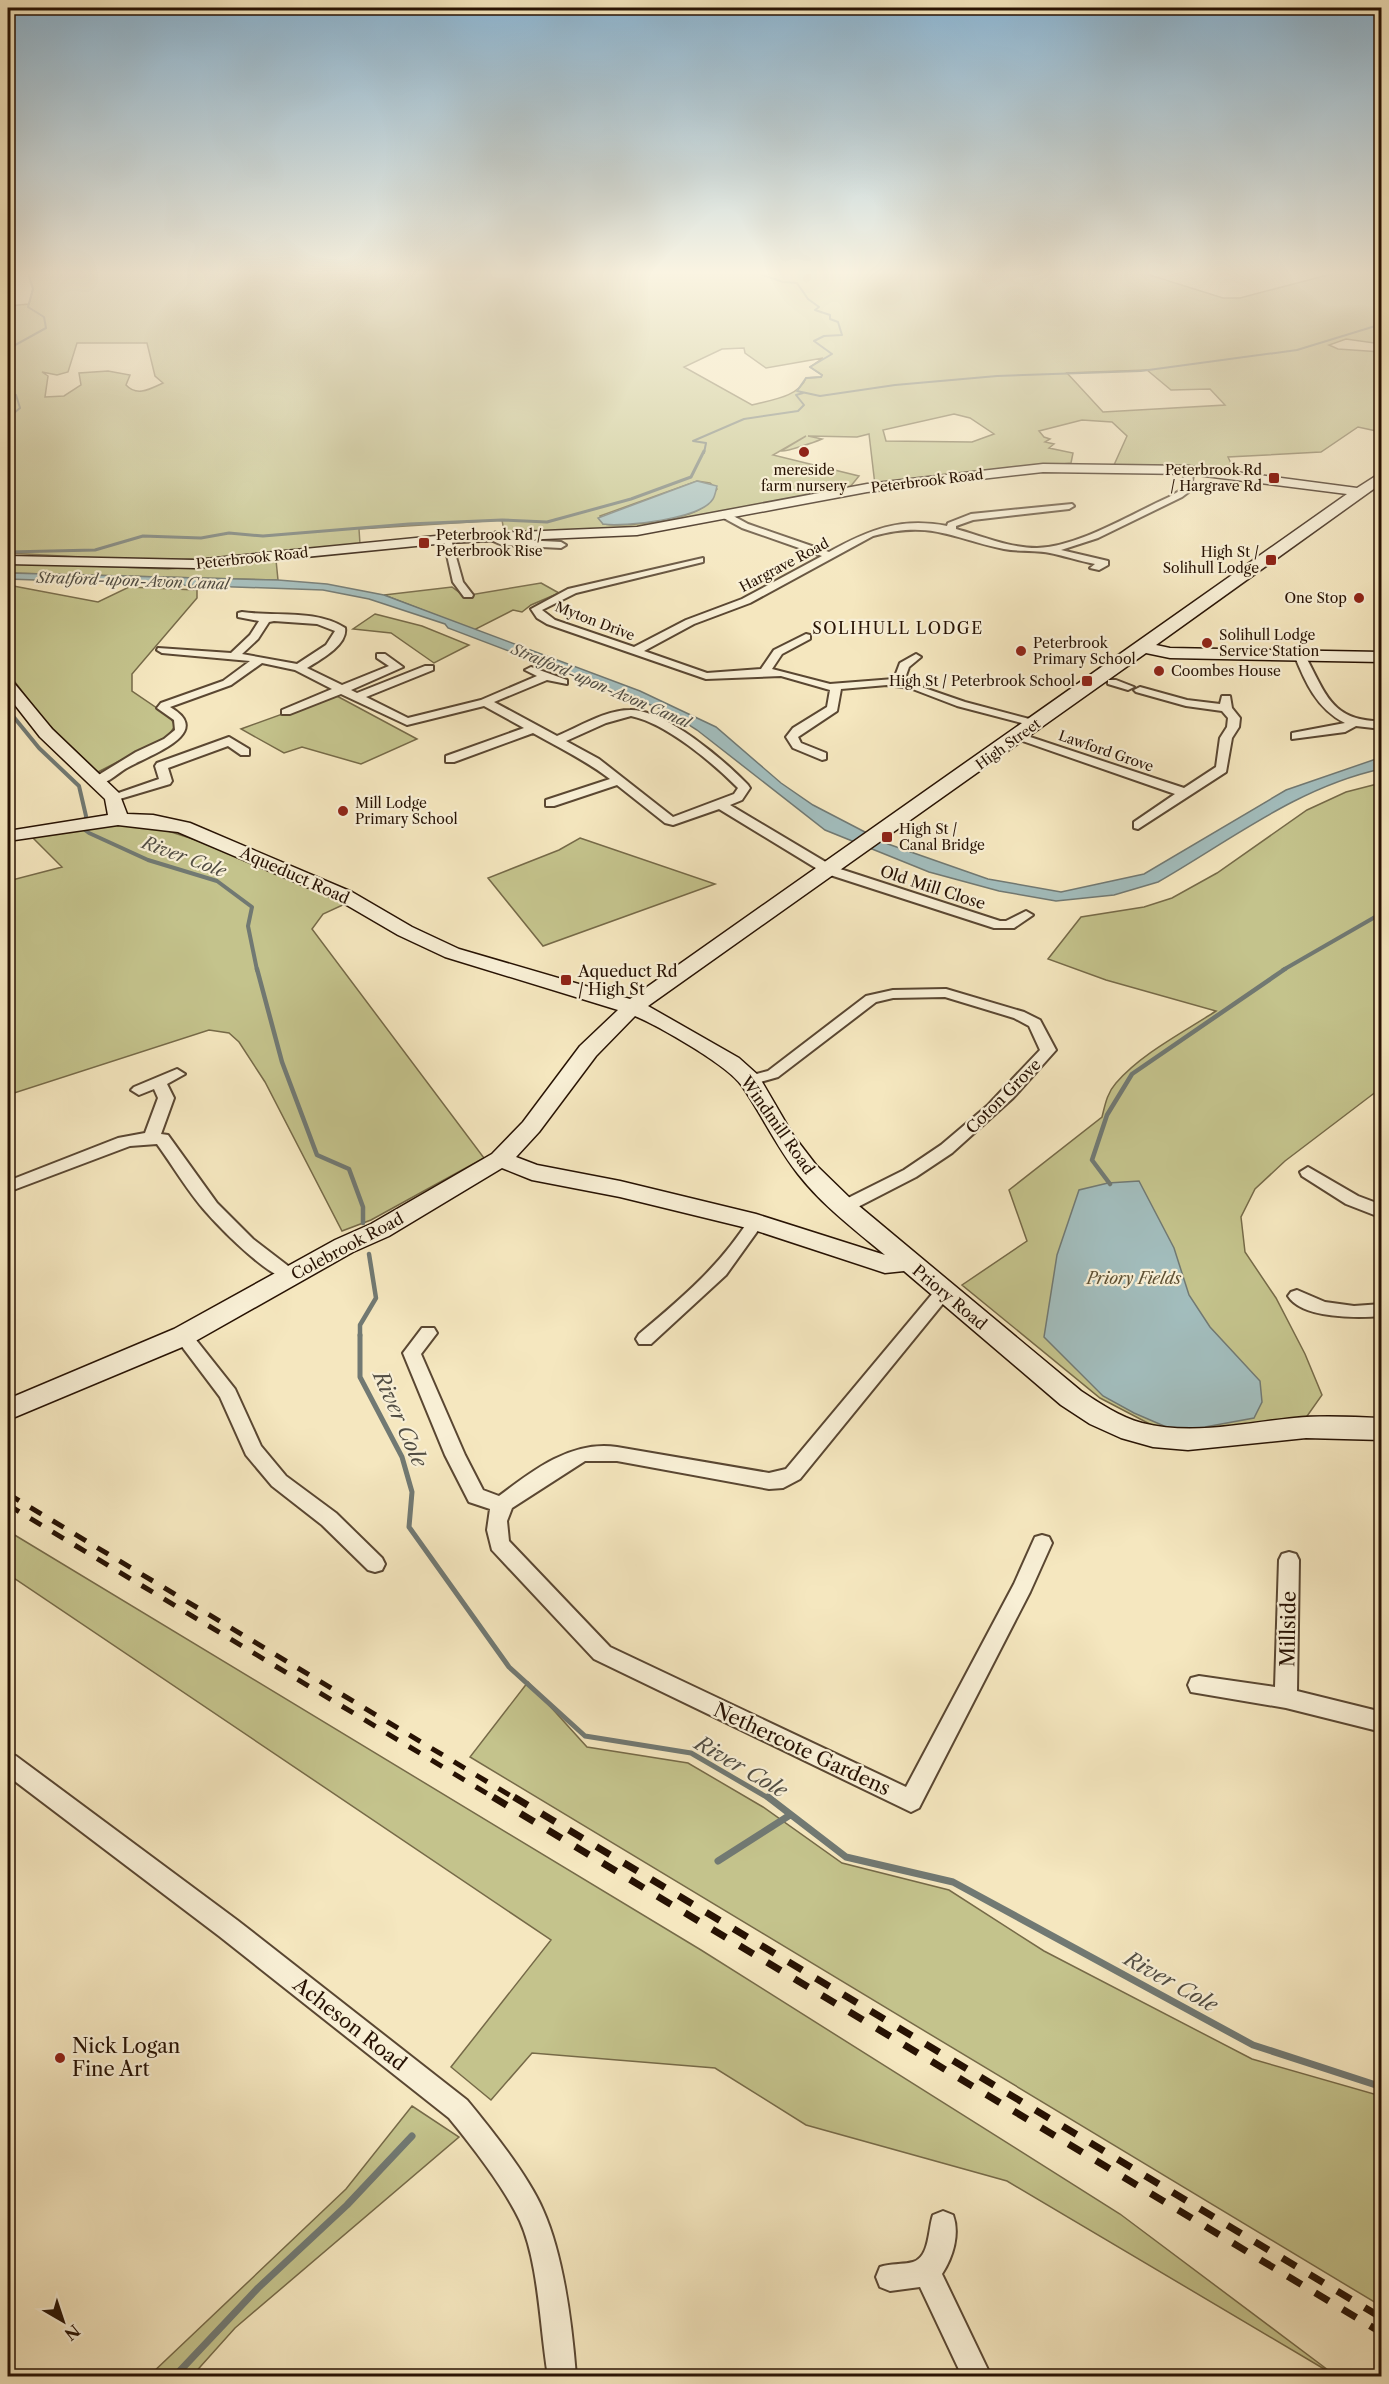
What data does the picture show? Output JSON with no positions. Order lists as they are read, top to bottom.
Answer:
{
  "streets": {
    "street": [
      "Peterbrook Road",
      "Hargrave Road",
      "Myton Drive",
      "High Street",
      "Lawford Grove",
      "Aqueduct Road",
      "Old Mill Close",
      "Coton Grove",
      "Windmill Road",
      "Colebrook Road",
      "Priory Road",
      "Millside",
      "Nethercote Gardens",
      "Acheson Road"
    ]
  },
  "crossings": [
    ["Peterbrook Road", "Hargrave Road"],
    ["Peterbrook Road", "High Street"],
    ["Hargrave Road", "Myton Drive"],
    ["Myton Drive", "High Street"],
    ["High Street", "Lawford Grove"],
    ["High Street", "Aqueduct Road"],
    ["High Street", "Old Mill Close"],
    ["High Street", "Windmill Road"],
    ["High Street", "Colebrook Road"],
    ["Aqueduct Road", "Windmill Road"],
    ["Aqueduct Road", "Colebrook Road"],
    ["Coton Grove", "Windmill Road"],
    ["Windmill Road", "Colebrook Road"],
    ["Windmill Road", "Priory Road"],
    ["Colebrook Road", "Priory Road"]
  ],
  "districts": ["SOLIHULL LODGE"],
  "water": ["Stratford-upon-Avon Canal", "River Cole"],
  "parks": ["Priory Fields"],
  "places": {
    "other": [
      "mereside farm nursery",
      "One Stop",
      "Solihull Lodge Service Station",
      "Peterbrook Primary School",
      "Coombes House",
      "Mill Lodge Primary School",
      "Nick Logan Fine Art"
    ],
    "transit": [
      "Peterbrook Rd / Hargrave Rd",
      "Peterbrook Rd / Peterbrook Rise",
      "High St / Solihull Lodge",
      "High St / Peterbrook School",
      "High St / Canal Bridge",
      "Aqueduct Rd / High St"
    ]
  },
  "north": "bottom right"
}
